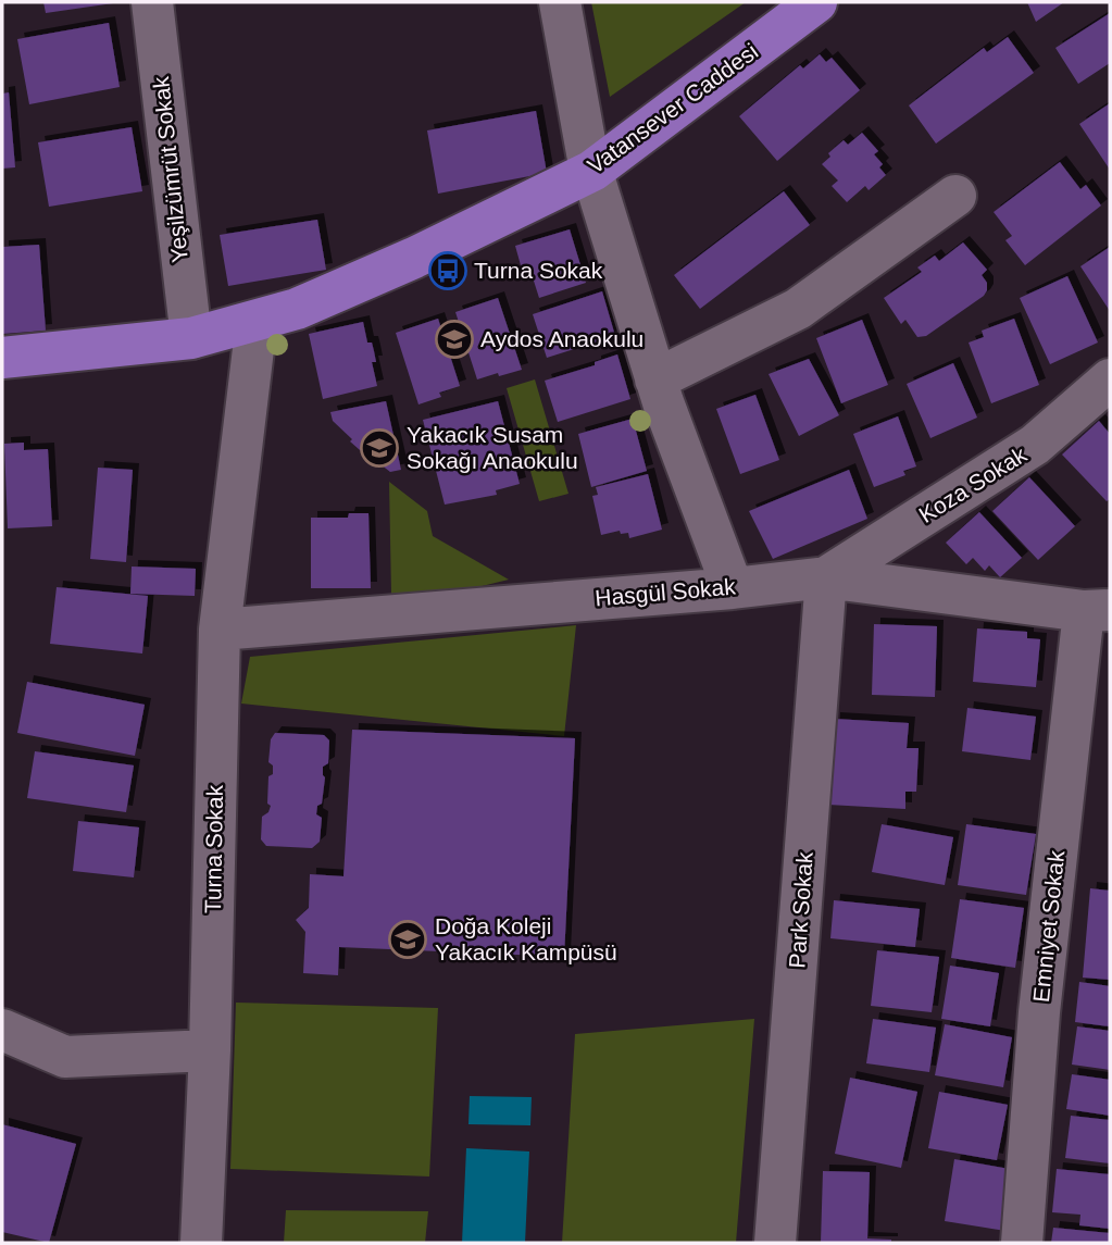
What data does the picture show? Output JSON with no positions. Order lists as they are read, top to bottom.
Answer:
{
  "streets": {
    "main road": ["Vatansever Caddesi"],
    "street": [
      "Yeşilzümrüt Sokak",
      "Koza Sokak",
      "Hasgül Sokak",
      "Turna Sokak",
      "Park Sokak",
      "Emniyet Sokak"
    ]
  },
  "crossings": [
    ["Vatansever Caddesi", "Yeşilzümrüt Sokak"],
    ["Vatansever Caddesi", "Turna Sokak"],
    ["Koza Sokak", "Hasgül Sokak"],
    ["Koza Sokak", "Park Sokak"],
    ["Hasgül Sokak", "Turna Sokak"],
    ["Hasgül Sokak", "Park Sokak"],
    ["Hasgül Sokak", "Emniyet Sokak"]
  ],
  "places": {
    "bus stop": ["Turna Sokak"],
    "school or university": ["Aydos Anaokulu", "Yakacık Susam Sokağı Anaokulu", "Doğa Koleji Yakacık Kampüsü"]
  }
}
